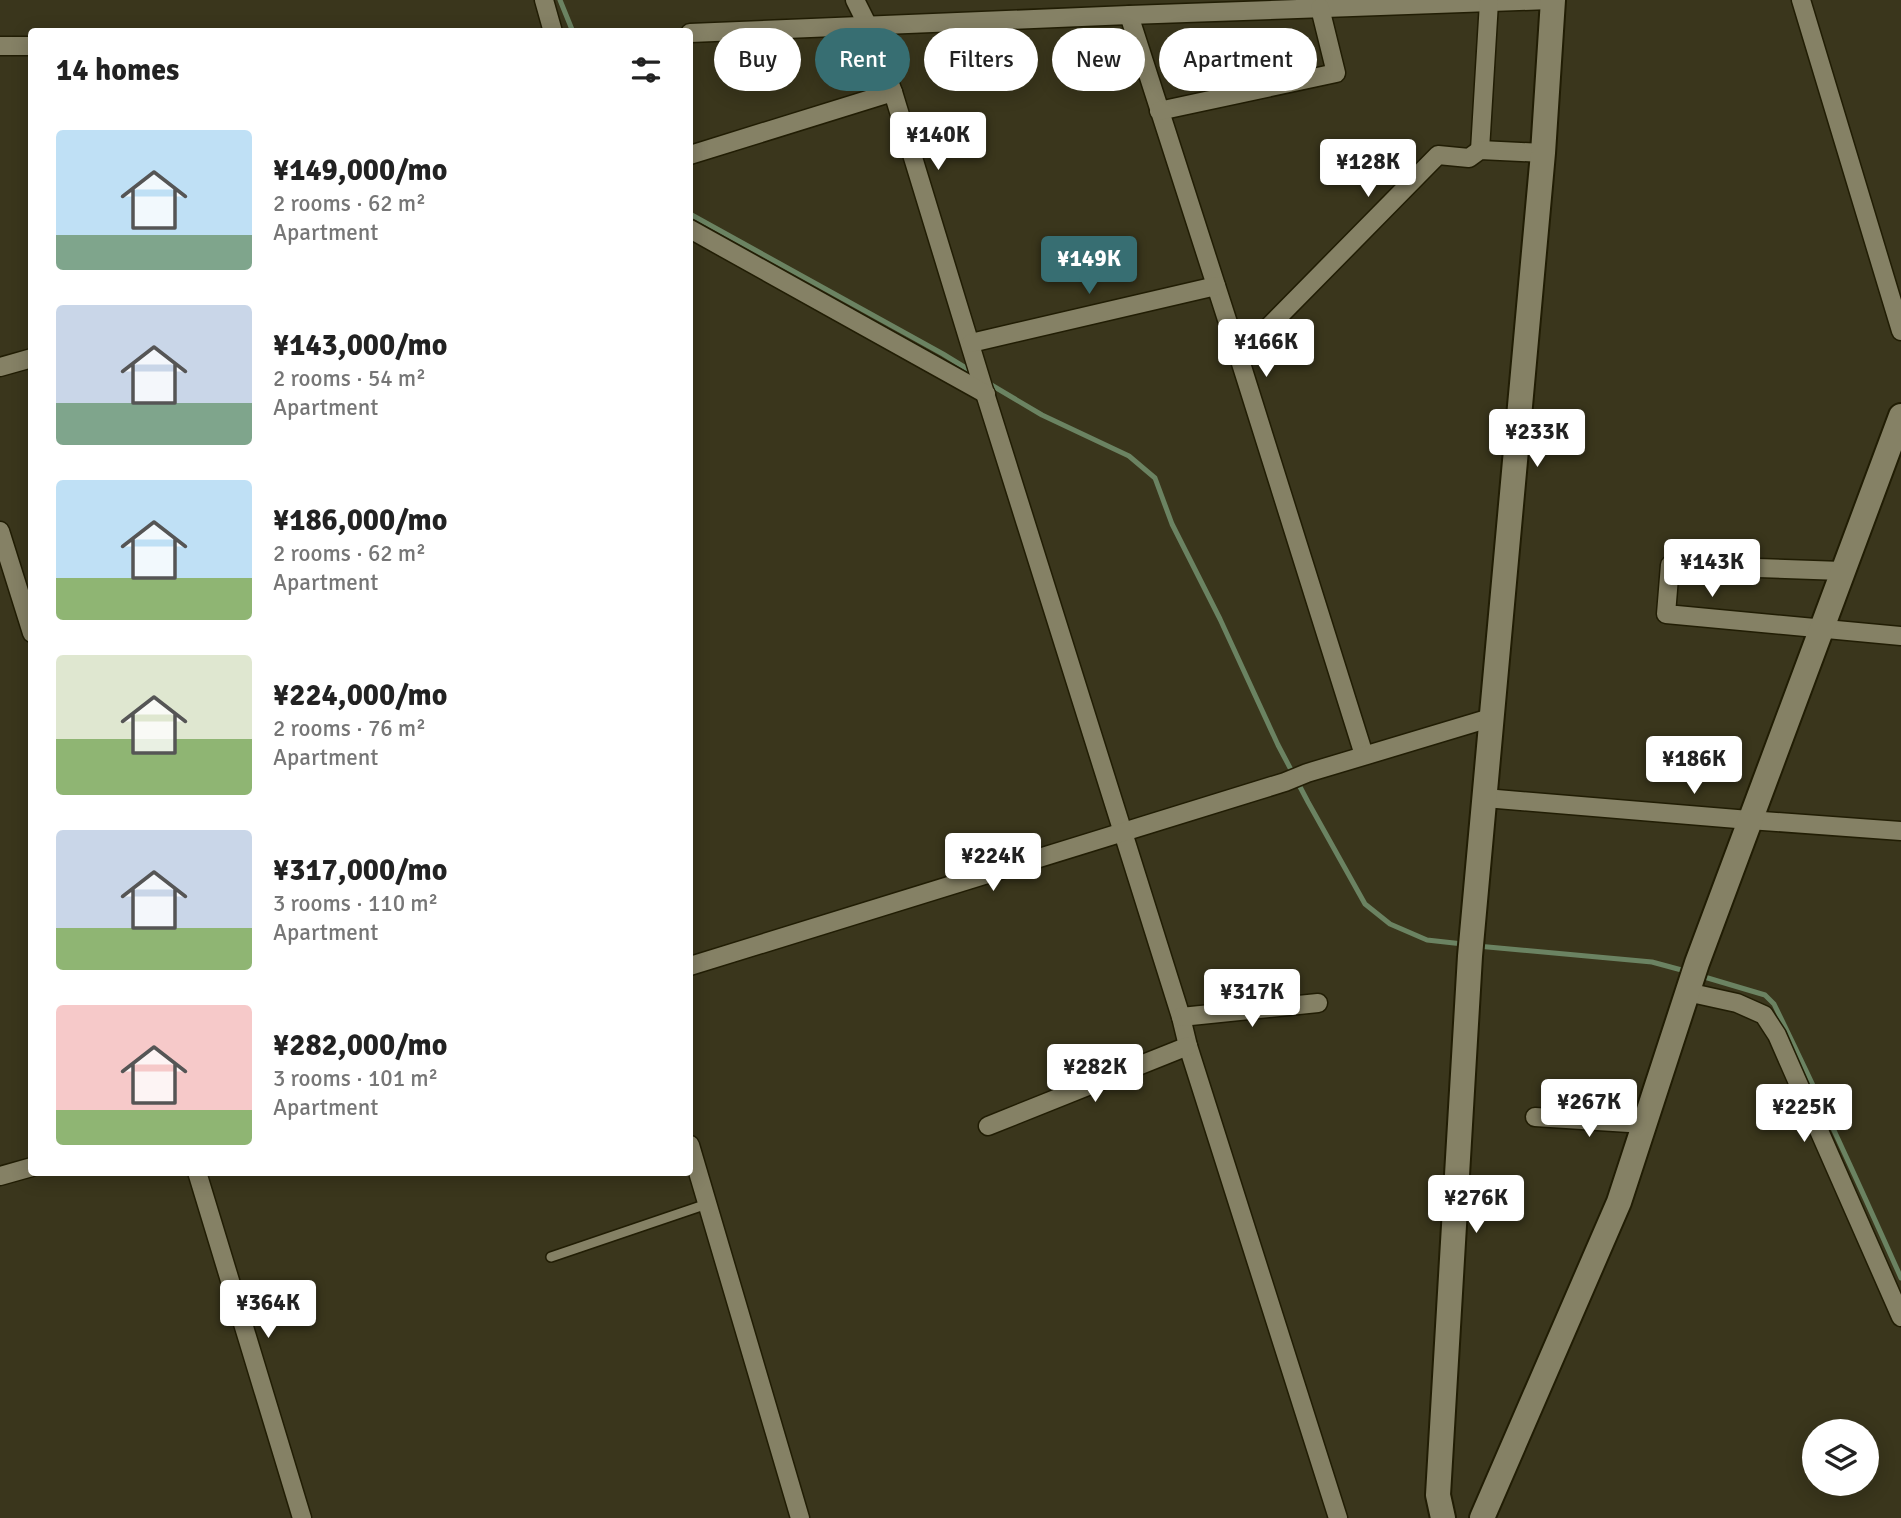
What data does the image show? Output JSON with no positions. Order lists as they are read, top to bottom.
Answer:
{
  "page": {
    "chip": [
      "Buy",
      "Rent",
      "Filters",
      "New",
      "Apartment"
    ],
    "heading": "14 homes",
    "price": [
      "¥140K",
      "¥128K",
      "¥149K",
      "¥166K",
      "¥233K",
      "¥143K",
      "¥186K",
      "¥224K",
      "¥317K",
      "¥282K",
      "¥267K",
      "¥225K",
      "¥276K",
      "¥364K"
    ],
    "list": [
      {
        "name": "¥149,000/mo",
        "note": "2 rooms · 62 m² · Apartment"
      },
      {
        "name": "¥143,000/mo",
        "note": "2 rooms · 54 m² · Apartment"
      },
      {
        "name": "¥186,000/mo",
        "note": "2 rooms · 62 m² · Apartment"
      },
      {
        "name": "¥224,000/mo",
        "note": "2 rooms · 76 m² · Apartment"
      },
      {
        "name": "¥317,000/mo",
        "note": "3 rooms · 110 m² · Apartment"
      },
      {
        "name": "¥282,000/mo",
        "note": "3 rooms · 101 m² · Apartment"
      }
    ]
  }
}
